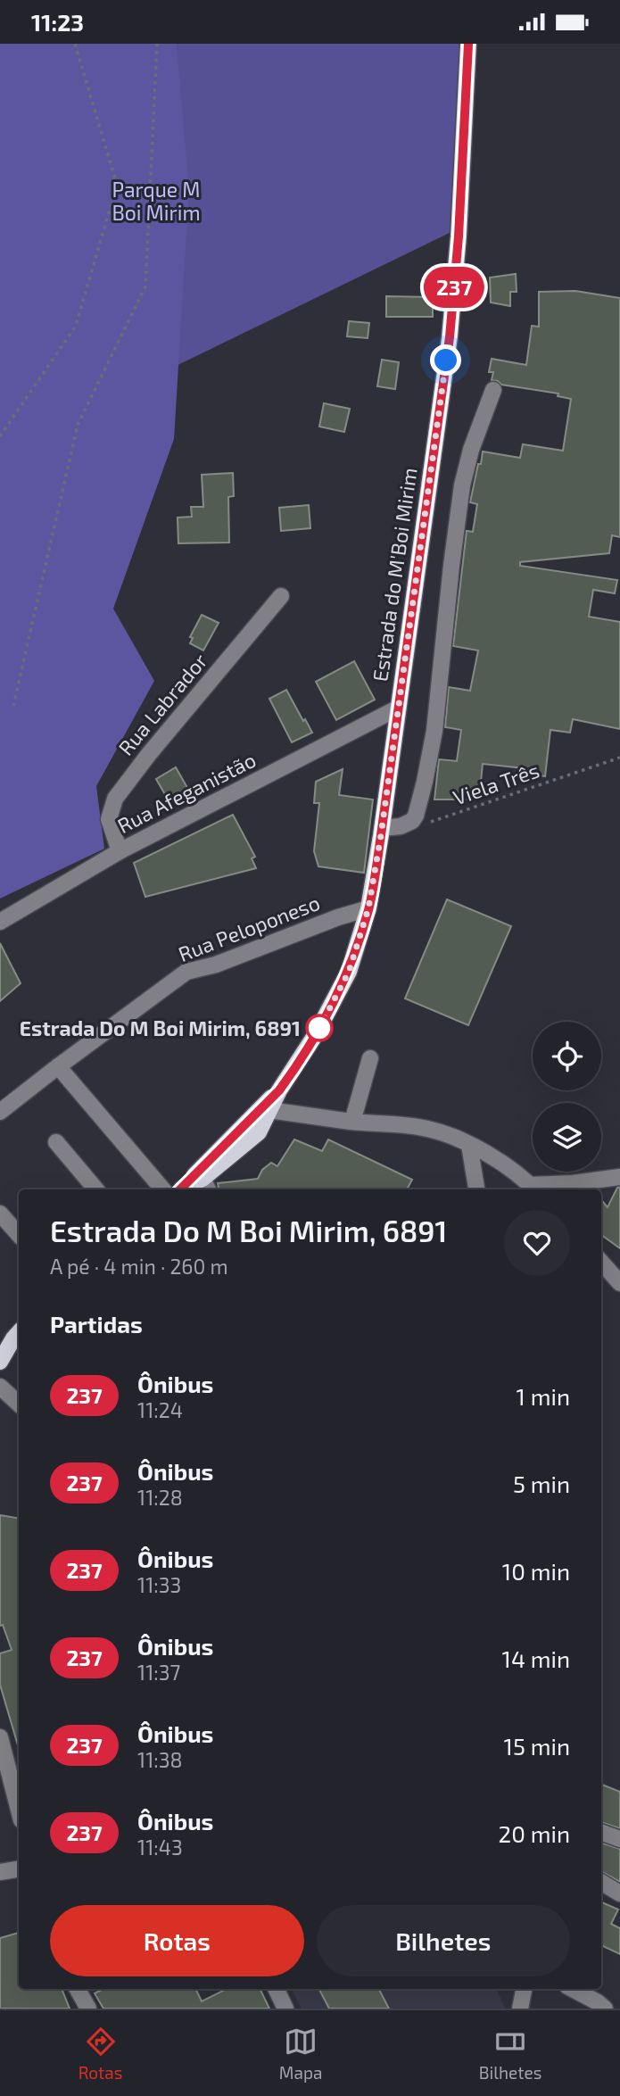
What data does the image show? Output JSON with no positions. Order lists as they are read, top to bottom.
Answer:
{
  "streets": {
    "main road": ["Estrada do M'Boi Mirim"],
    "street": ["Rua Labrador", "Rua Afeganistão", "Rua Peloponeso"],
    "path": ["Viela Três"]
  },
  "crossings": [
    ["Estrada do M'Boi Mirim", "Rua Afeganistão"],
    ["Estrada do M'Boi Mirim", "Rua Peloponeso"],
    ["Rua Labrador", "Rua Afeganistão"]
  ],
  "parks": ["Parque M Boi Mirim"],
  "places": ["Estrada Do M Boi Mirim, 6891"],
  "lines": ["bus line 237"],
  "page": {
    "status": "11:23",
    "on_map": "237",
    "heading": [
      ["Estrada Do M Boi Mirim, 6891", "A pé · 4 min · 260 m"],
      "Partidas"
    ],
    "list": [
      {
        "mark": "237",
        "name": "Ônibus",
        "note": "11:24",
        "value": "1 min"
      },
      {
        "mark": "237",
        "name": "Ônibus",
        "note": "11:28",
        "value": "5 min"
      },
      {
        "mark": "237",
        "name": "Ônibus",
        "note": "11:33",
        "value": "10 min"
      },
      {
        "mark": "237",
        "name": "Ônibus",
        "note": "11:37",
        "value": "14 min"
      },
      {
        "mark": "237",
        "name": "Ônibus",
        "note": "11:38",
        "value": "15 min"
      },
      {
        "mark": "237",
        "name": "Ônibus",
        "note": "11:43",
        "value": "20 min"
      }
    ],
    "buttons": ["Rotas", "Bilhetes"],
    "tabs": ["Rotas", "Mapa", "Bilhetes"]
  }
}
